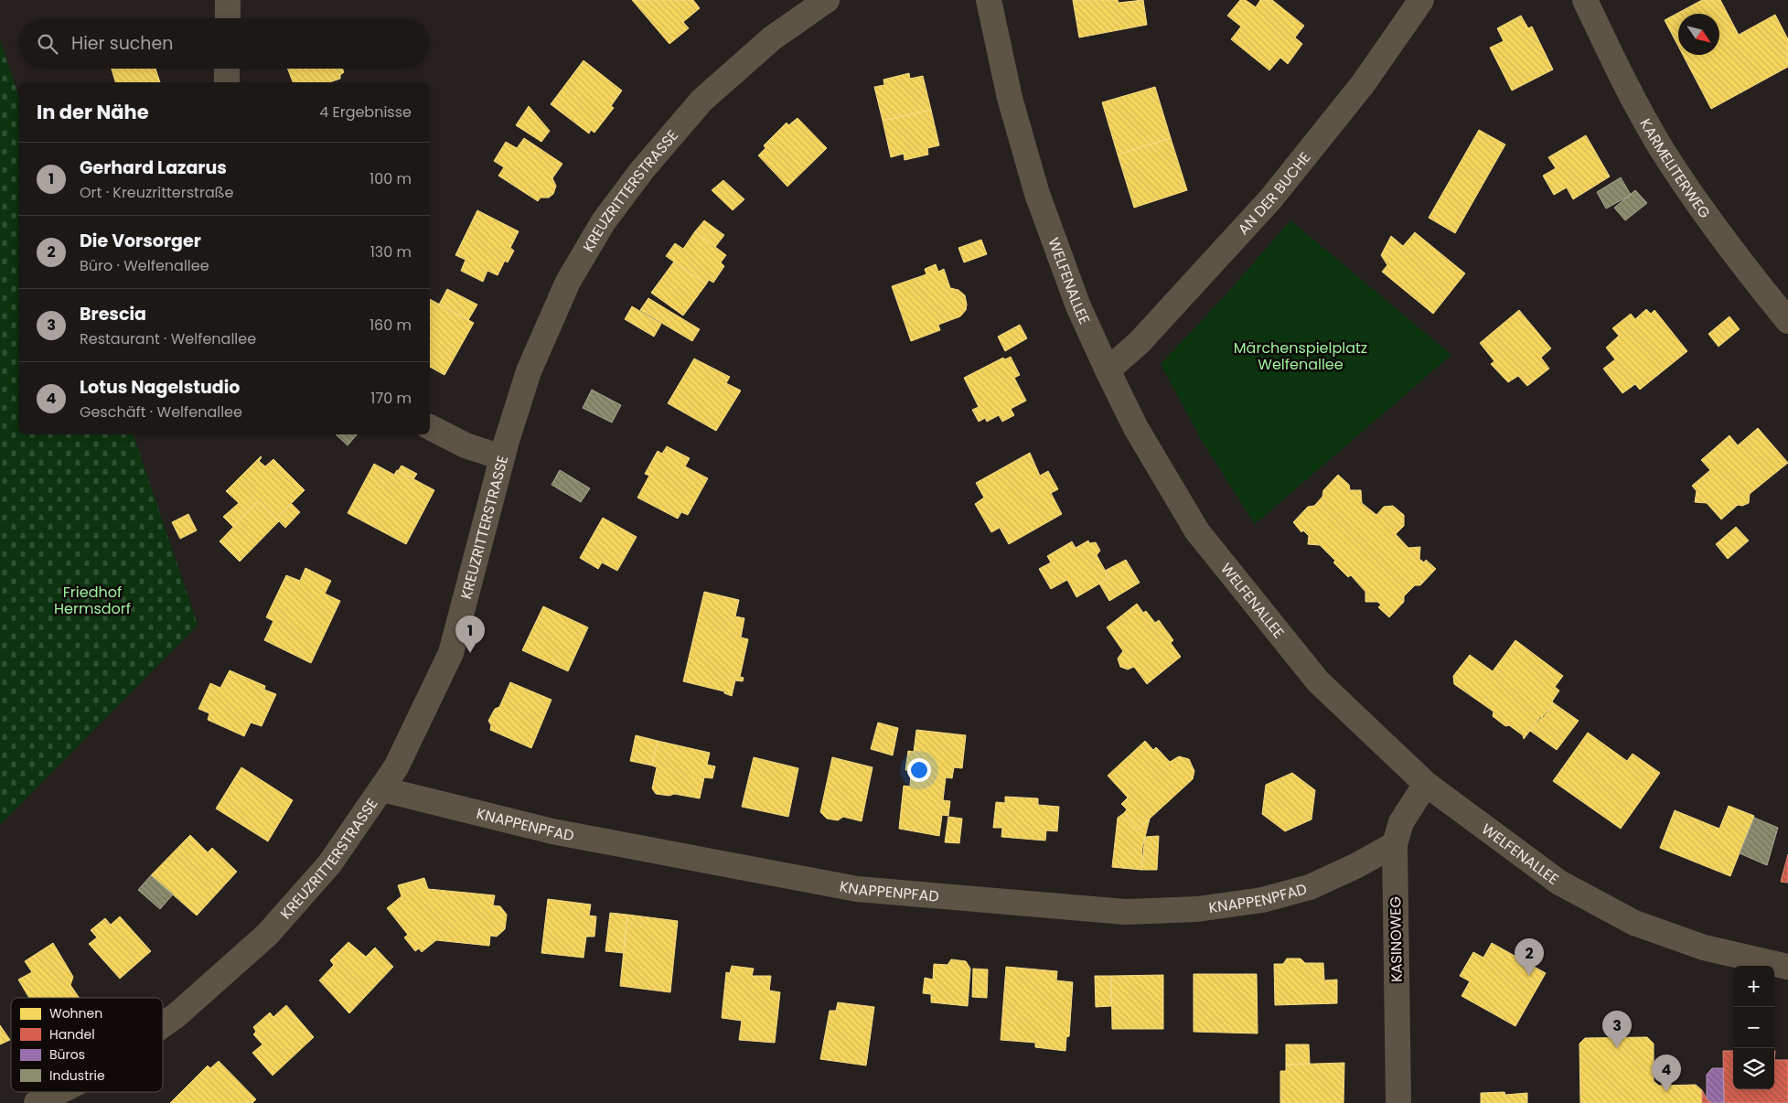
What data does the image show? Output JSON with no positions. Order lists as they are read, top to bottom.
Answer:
{
  "streets": {
    "street": [
      "KARMELITERWEG",
      "KREUZRITTERSTRASSE",
      "AN DER BUCHE",
      "WELFENALLEE",
      "KNAPPENPFAD",
      "KASINOWEG"
    ]
  },
  "crossings": [
    ["KREUZRITTERSTRASSE", "KNAPPENPFAD"],
    ["AN DER BUCHE", "WELFENALLEE"],
    ["WELFENALLEE", "KASINOWEG"],
    ["KNAPPENPFAD", "KASINOWEG"]
  ],
  "parks": ["Märchenspielplatz Welfenallee", "Friedhof Hermsdorf"],
  "legend": [
    "Wohnen",
    "Handel",
    "Büros",
    "Industrie"
  ],
  "north": "bottom right",
  "page": {
    "search": "Hier suchen",
    "heading": ["In der Nähe", "4 Ergebnisse"],
    "list": [
      {
        "mark": "1",
        "name": "Gerhard Lazarus",
        "note": "Ort · Kreuzritterstraße",
        "value": "100 m"
      },
      {
        "mark": "2",
        "name": "Die Vorsorger",
        "note": "Büro · Welfenallee",
        "value": "130 m"
      },
      {
        "mark": "3",
        "name": "Brescia",
        "note": "Restaurant · Welfenallee",
        "value": "160 m"
      },
      {
        "mark": "4",
        "name": "Lotus Nagelstudio",
        "note": "Geschäft · Welfenallee",
        "value": "170 m"
      }
    ],
    "pins": [
      "1",
      "2",
      "3",
      "4"
    ],
    "map_buttons": ["+", "−"]
  }
}
